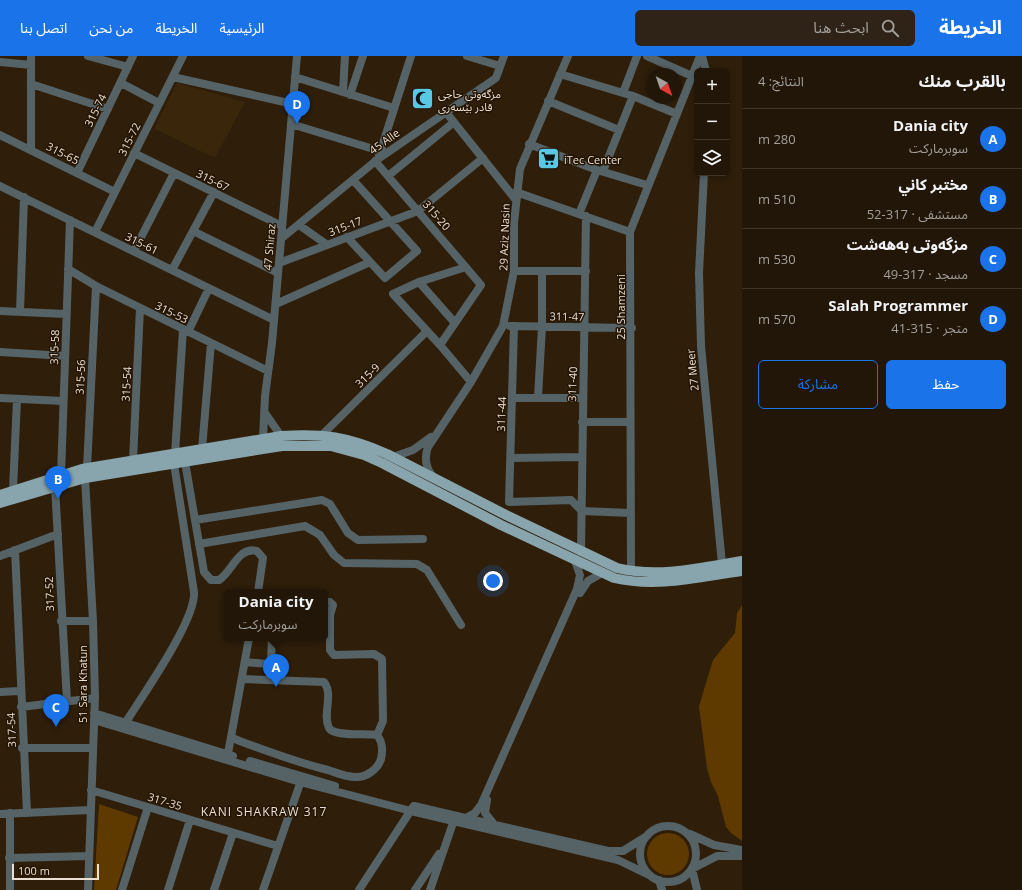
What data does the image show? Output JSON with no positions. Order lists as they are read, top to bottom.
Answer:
{
  "streets": {
    "street": [
      "315-74",
      "315-72",
      "45 Alle",
      "315-65",
      "315-67",
      "315-20",
      "315-17",
      "29 Aziz Nasin",
      "315-61",
      "47 Shiraz",
      "25 Shamzeni",
      "315-53",
      "311-47",
      "315-58",
      "27 Meer",
      "315-9",
      "315-56",
      "315-54",
      "311-40",
      "311-44",
      "317-52",
      "51 Sara Khatun",
      "317-54",
      "317-35"
    ]
  },
  "crossings": [
    ["315-74", "315-65"],
    ["315-72", "315-65"],
    ["315-72", "315-67"],
    ["315-72", "315-61"],
    ["45 Alle", "315-20"],
    ["45 Alle", "47 Shiraz"],
    ["315-67", "47 Shiraz"],
    ["315-20", "315-17"],
    ["315-17", "47 Shiraz"],
    ["29 Aziz Nasin", "311-47"],
    ["315-61", "47 Shiraz"],
    ["315-61", "315-58"],
    ["47 Shiraz", "315-53"],
    ["25 Shamzeni", "311-47"],
    ["315-53", "315-58"],
    ["315-53", "315-56"],
    ["315-53", "315-54"],
    ["311-47", "311-40"],
    ["311-47", "311-44"],
    ["315-56", "51 Sara Khatun"],
    ["311-40", "311-44"],
    ["51 Sara Khatun", "317-35"]
  ],
  "districts": ["KANI SHAKRAW 317"],
  "places": {
    "mosque": ["مزگەوتی حاجی قادر بێسەری"],
    "supermarket": ["iTec Center"]
  },
  "scale_bar": "100 m",
  "north": "bottom right",
  "page": {
    "header": "الخريطة",
    "search": "ابحث هنا",
    "nav": [
      "الرئيسية",
      "الخريطة",
      "من نحن",
      "اتصل بنا"
    ],
    "heading": ["بالقرب منك", "النتائج: 4"],
    "map_buttons": ["+", "−"],
    "pins": [
      "D",
      "B",
      "A",
      "C"
    ],
    "list": [
      {
        "mark": "A",
        "name": "Dania city",
        "note": "سوبرماركت",
        "value": "280 m"
      },
      {
        "mark": "B",
        "name": "مختبر كاني",
        "note": "مستشفى · 317-52",
        "value": "510 m"
      },
      {
        "mark": "C",
        "name": "مزگەوتی بەهەشت",
        "note": "مسجد · 317-49",
        "value": "530 m"
      },
      {
        "mark": "D",
        "name": "Salah Programmer",
        "note": "متجر · 315-41",
        "value": "570 m"
      }
    ],
    "buttons": ["حفظ", "مشاركة"],
    "popup": ["Dania city", "سوبرماركت"],
    "scale": "100 m"
  }
}
